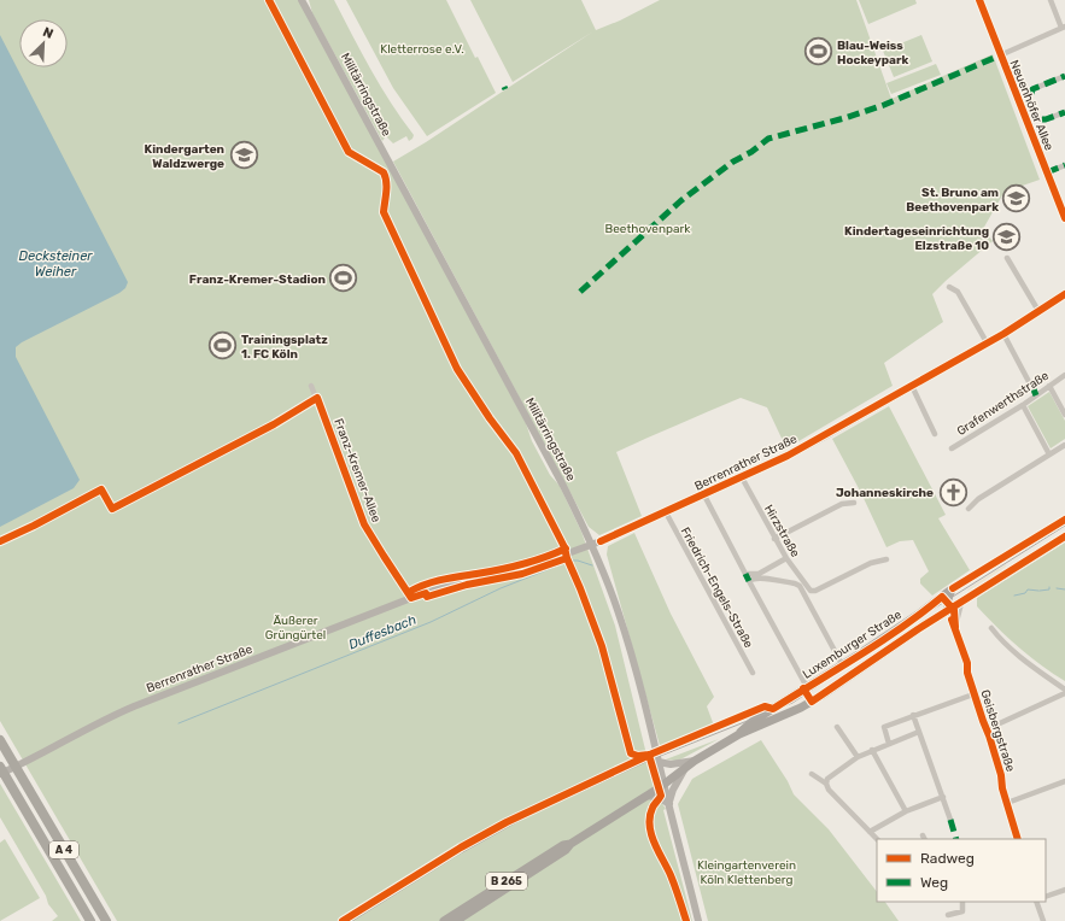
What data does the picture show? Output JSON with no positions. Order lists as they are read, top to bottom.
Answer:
{
  "streets": {
    "highway": ["A 4"],
    "main road": ["Luxemburger Straße", "B 265"],
    "street": [
      "Militärringstraße",
      "Neuenhöfer Allee",
      "Grafenwerthstraße",
      "Berrenrather Straße",
      "Franz-Kremer-Allee",
      "Hirzstraße",
      "Friedrich-Engels-Straße",
      "Geisbergstraße"
    ]
  },
  "crossings": [
    ["Militärringstraße", "Berrenrather Straße"],
    ["Militärringstraße", "Luxemburger Straße"],
    ["Berrenrather Straße", "Franz-Kremer-Allee"],
    ["Berrenrather Straße", "Hirzstraße"],
    ["Berrenrather Straße", "Friedrich-Engels-Straße"],
    ["Luxemburger Straße", "Geisbergstraße"]
  ],
  "water": ["Decksteiner Weiher", "Duffesbach"],
  "parks": [
    "Kletterrose e.V.",
    "Beethovenpark",
    "Äußerer Grüngürtel",
    "Kleingartenverein Köln Klettenberg"
  ],
  "places": {
    "sports": ["Blau-Weiss Hockeypark", "Franz-Kremer-Stadion", "Trainingsplatz 1. FC Köln"],
    "school or university": ["Kindergarten Waldzwerge", "St. Bruno am Beethovenpark", "Kindertageseinrichtung Elzstraße 10"],
    "church": ["Johanneskirche"]
  },
  "legend": ["Radweg", "Weg"],
  "north": "top right"
}
